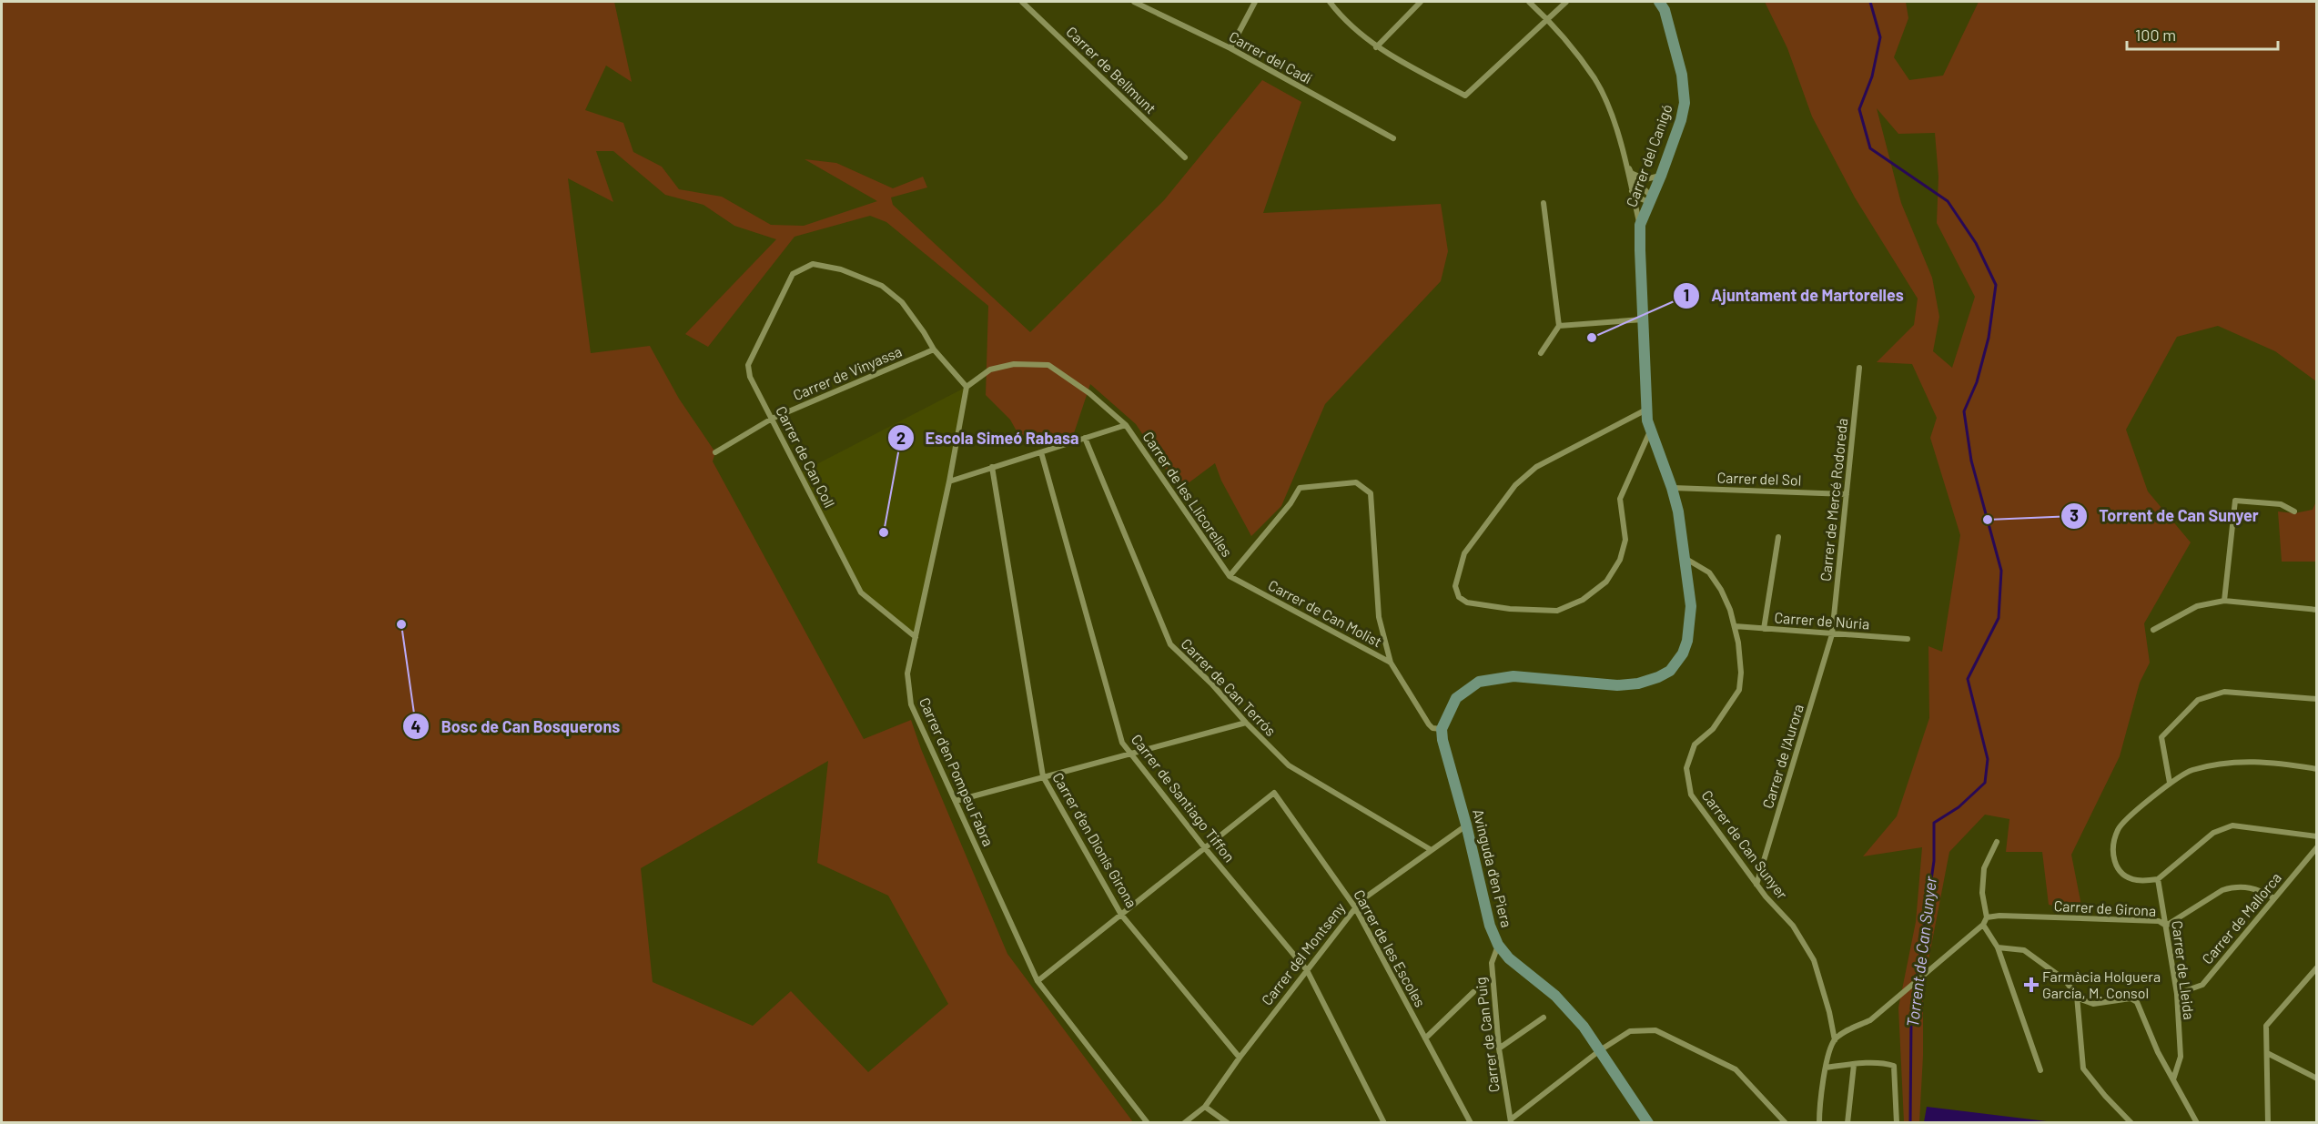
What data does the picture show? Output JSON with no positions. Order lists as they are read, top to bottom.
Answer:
{
  "streets": {
    "street": [
      "Carrer del Cadí",
      "Carrer de Bellmunt",
      "Carrer del Canigó",
      "Carrer de Vinyassa",
      "Carrer de Can Coll",
      "Carrer del Sol",
      "Carrer de les Llicorelles",
      "Carrer de Mercé Rodoreda",
      "Carrer de Can Molist",
      "Carrer de Núria",
      "Carrer de Can Terrós",
      "Carrer de l'Aurora",
      "Carrer d'en Pompeu Fabra",
      "Carrer de Santiago Tiffon",
      "Carrer d'en Dionís Girona",
      "Carrer de Can Sunyer",
      "Avinguda d'en Piera",
      "Carrer de Girona",
      "Carrer de Mallorca",
      "Carrer de les Escoles",
      "Carrer del Montseny",
      "Carrer de Lleida",
      "Carrer de Can Puig"
    ]
  },
  "crossings": [
    ["Carrer de Vinyassa", "Carrer de Can Coll"],
    ["Carrer de Can Coll", "Carrer d'en Pompeu Fabra"],
    ["Carrer del Sol", "Carrer de Mercé Rodoreda"],
    ["Carrer de les Llicorelles", "Carrer de Can Molist"],
    ["Carrer de les Llicorelles", "Carrer d'en Pompeu Fabra"],
    ["Carrer de Mercé Rodoreda", "Carrer de Núria"],
    ["Carrer de Mercé Rodoreda", "Carrer de l'Aurora"],
    ["Carrer de Can Molist", "Avinguda d'en Piera"],
    ["Carrer de Núria", "Carrer de l'Aurora"],
    ["Carrer de Núria", "Carrer de Can Sunyer"],
    ["Carrer de Can Terrós", "Carrer del Montseny"],
    ["Carrer de l'Aurora", "Carrer de Can Sunyer"],
    ["Carrer de Santiago Tiffon", "Carrer de les Escoles"],
    ["Carrer de Santiago Tiffon", "Carrer del Montseny"],
    ["Carrer d'en Dionís Girona", "Carrer del Montseny"],
    ["Avinguda d'en Piera", "Carrer del Montseny"],
    ["Avinguda d'en Piera", "Carrer de Can Puig"],
    ["Carrer de Girona", "Carrer de Mallorca"],
    ["Carrer de Girona", "Carrer de Lleida"],
    ["Carrer de Mallorca", "Carrer de Lleida"],
    ["Carrer de les Escoles", "Carrer del Montseny"]
  ],
  "water": ["Torrent de Can Sunyer"],
  "places": {
    "other": [
      "Ajuntament de Martorelles",
      "Torrent de Can Sunyer",
      "Escola Simeó Rabasa",
      "Bosc de Can Bosquerons"
    ],
    "health": ["Farmàcia Holguera García, M. Consol"]
  },
  "scale_bar": "100 m"
}
